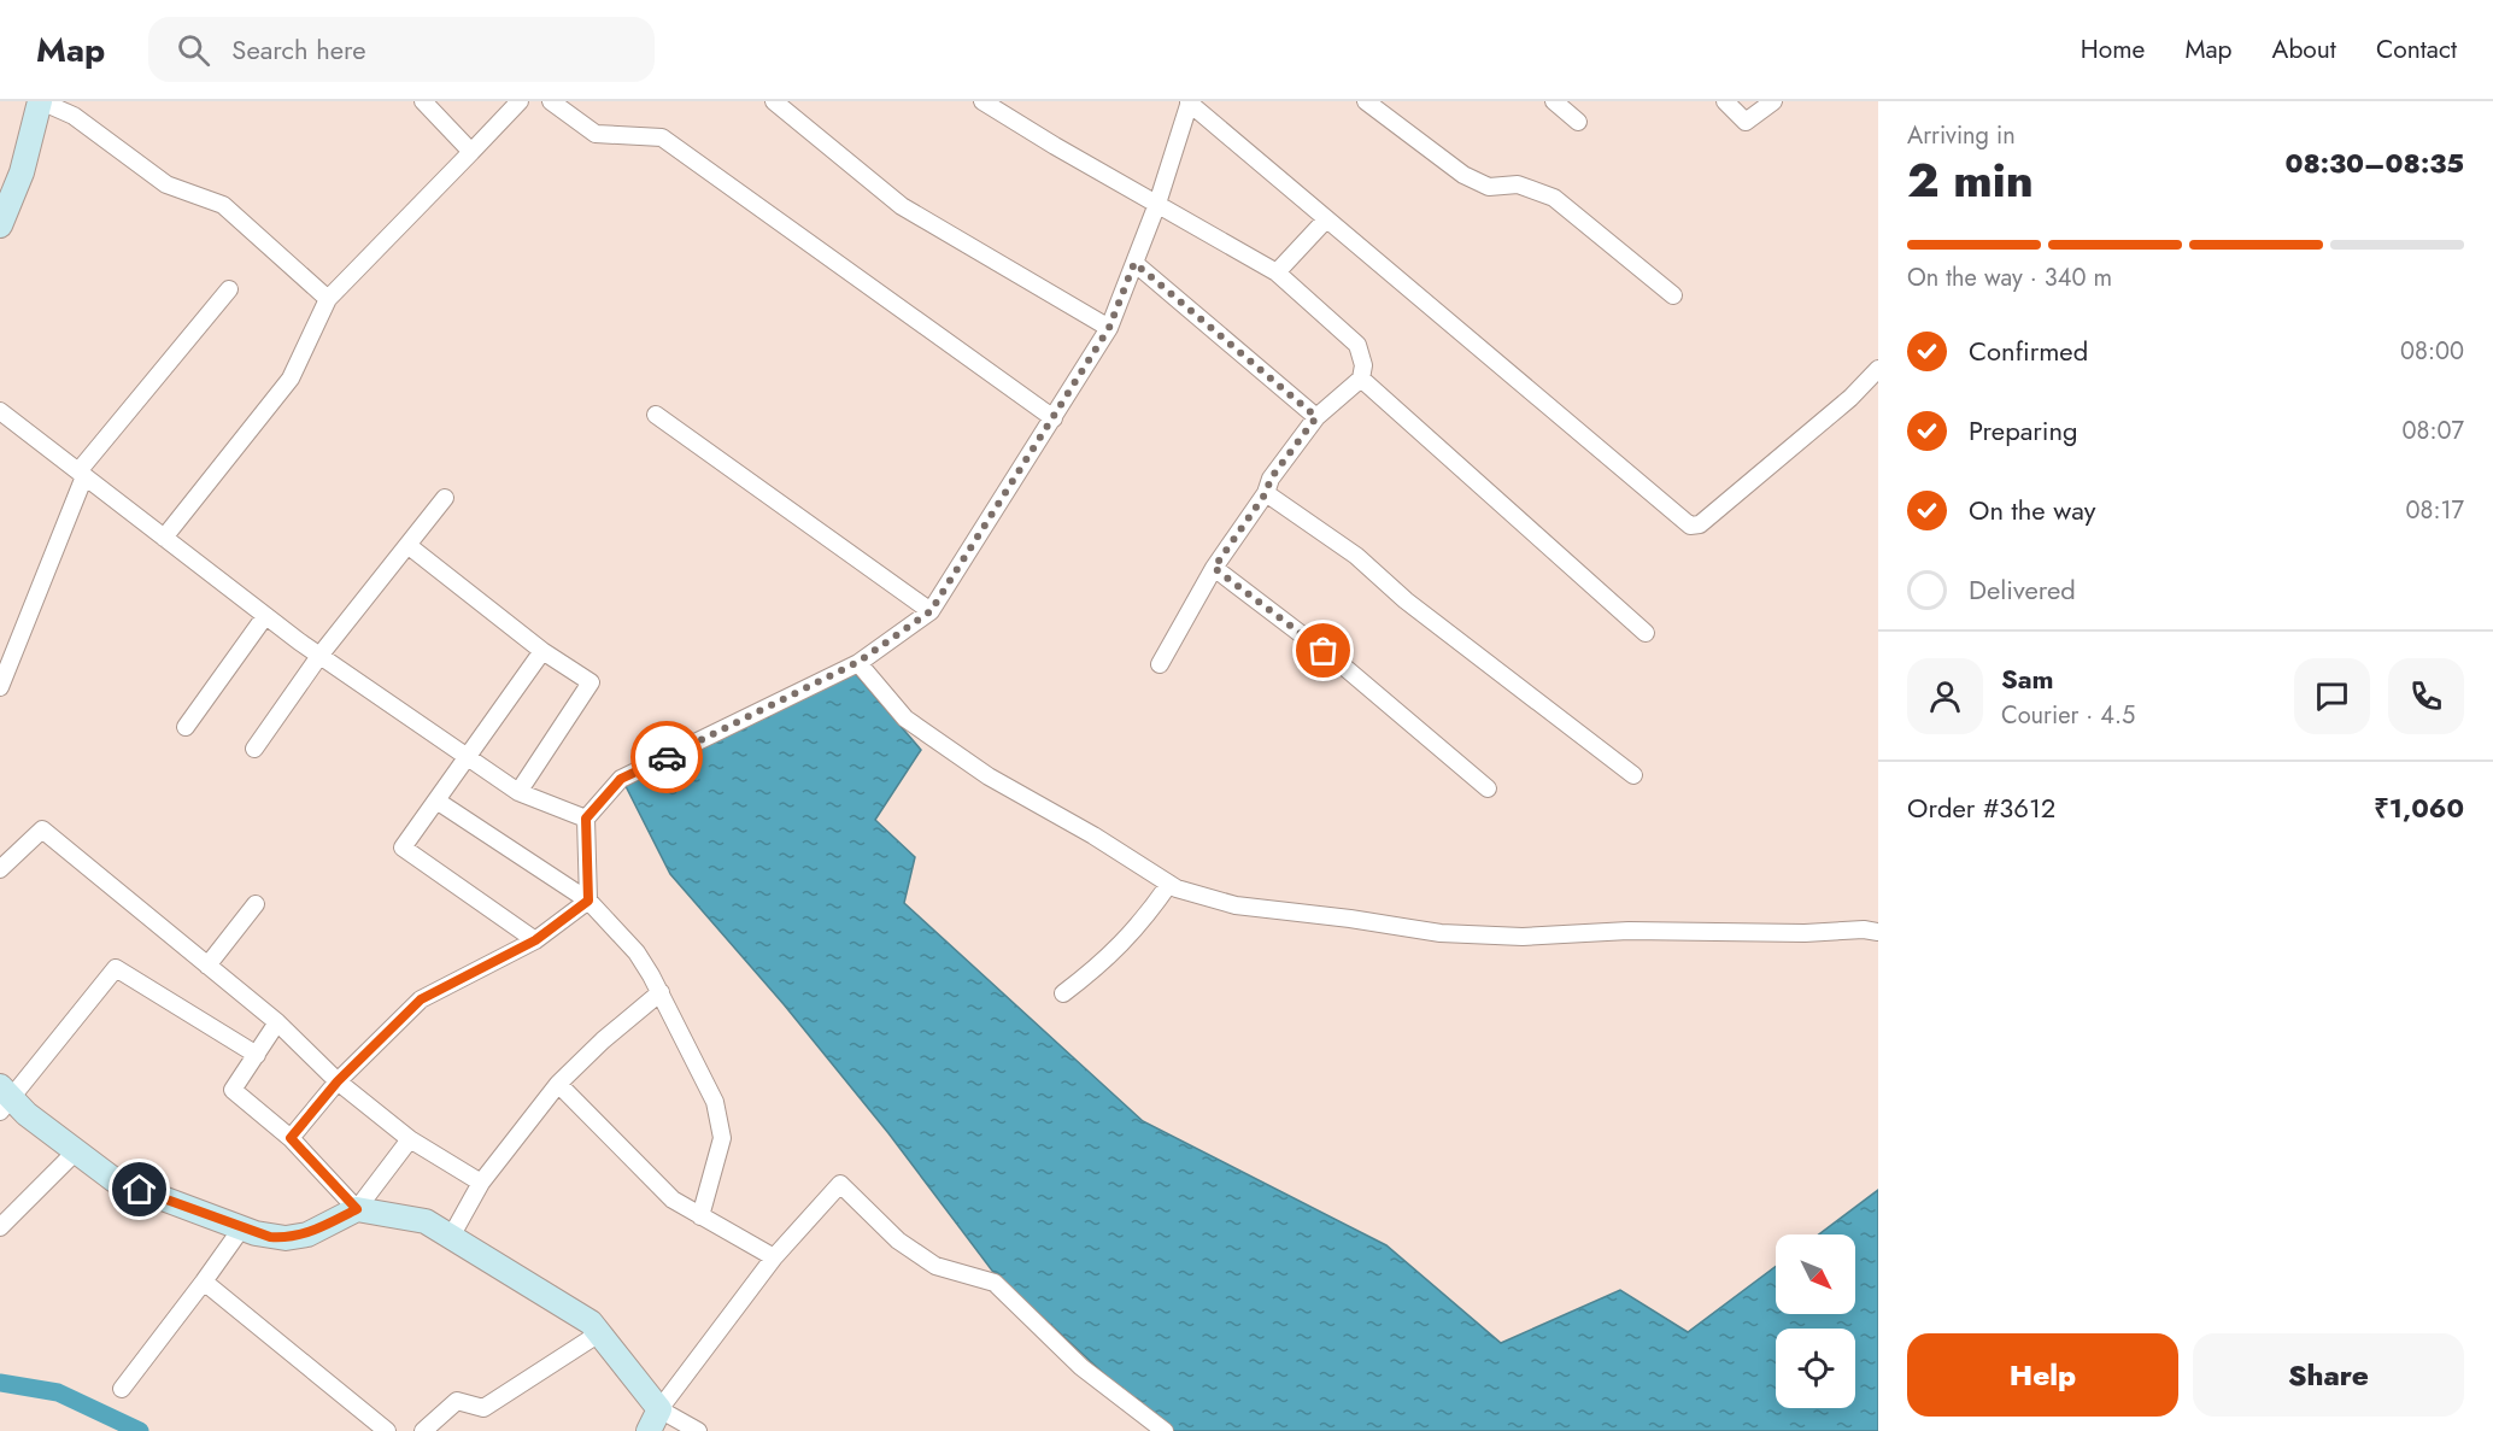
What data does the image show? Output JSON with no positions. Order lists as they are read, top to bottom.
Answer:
{
  "north": "bottom right",
  "page": {
    "header": "Map",
    "search": "Search here",
    "nav": [
      "Home",
      "Map",
      "About",
      "Contact"
    ],
    "heading": ["2 min", "Arriving in", "08:30–08:35"],
    "panel": [
      "Sam",
      "Courier · 4.5",
      "Order #3612",
      "₹1,060"
    ],
    "bar": "On the way · 340 m",
    "list": [
      ["Confirmed", "08:00"],
      ["Preparing", "08:07"],
      ["On the way", "08:17"],
      "Delivered"
    ],
    "buttons": ["Help", "Share"]
  }
}
